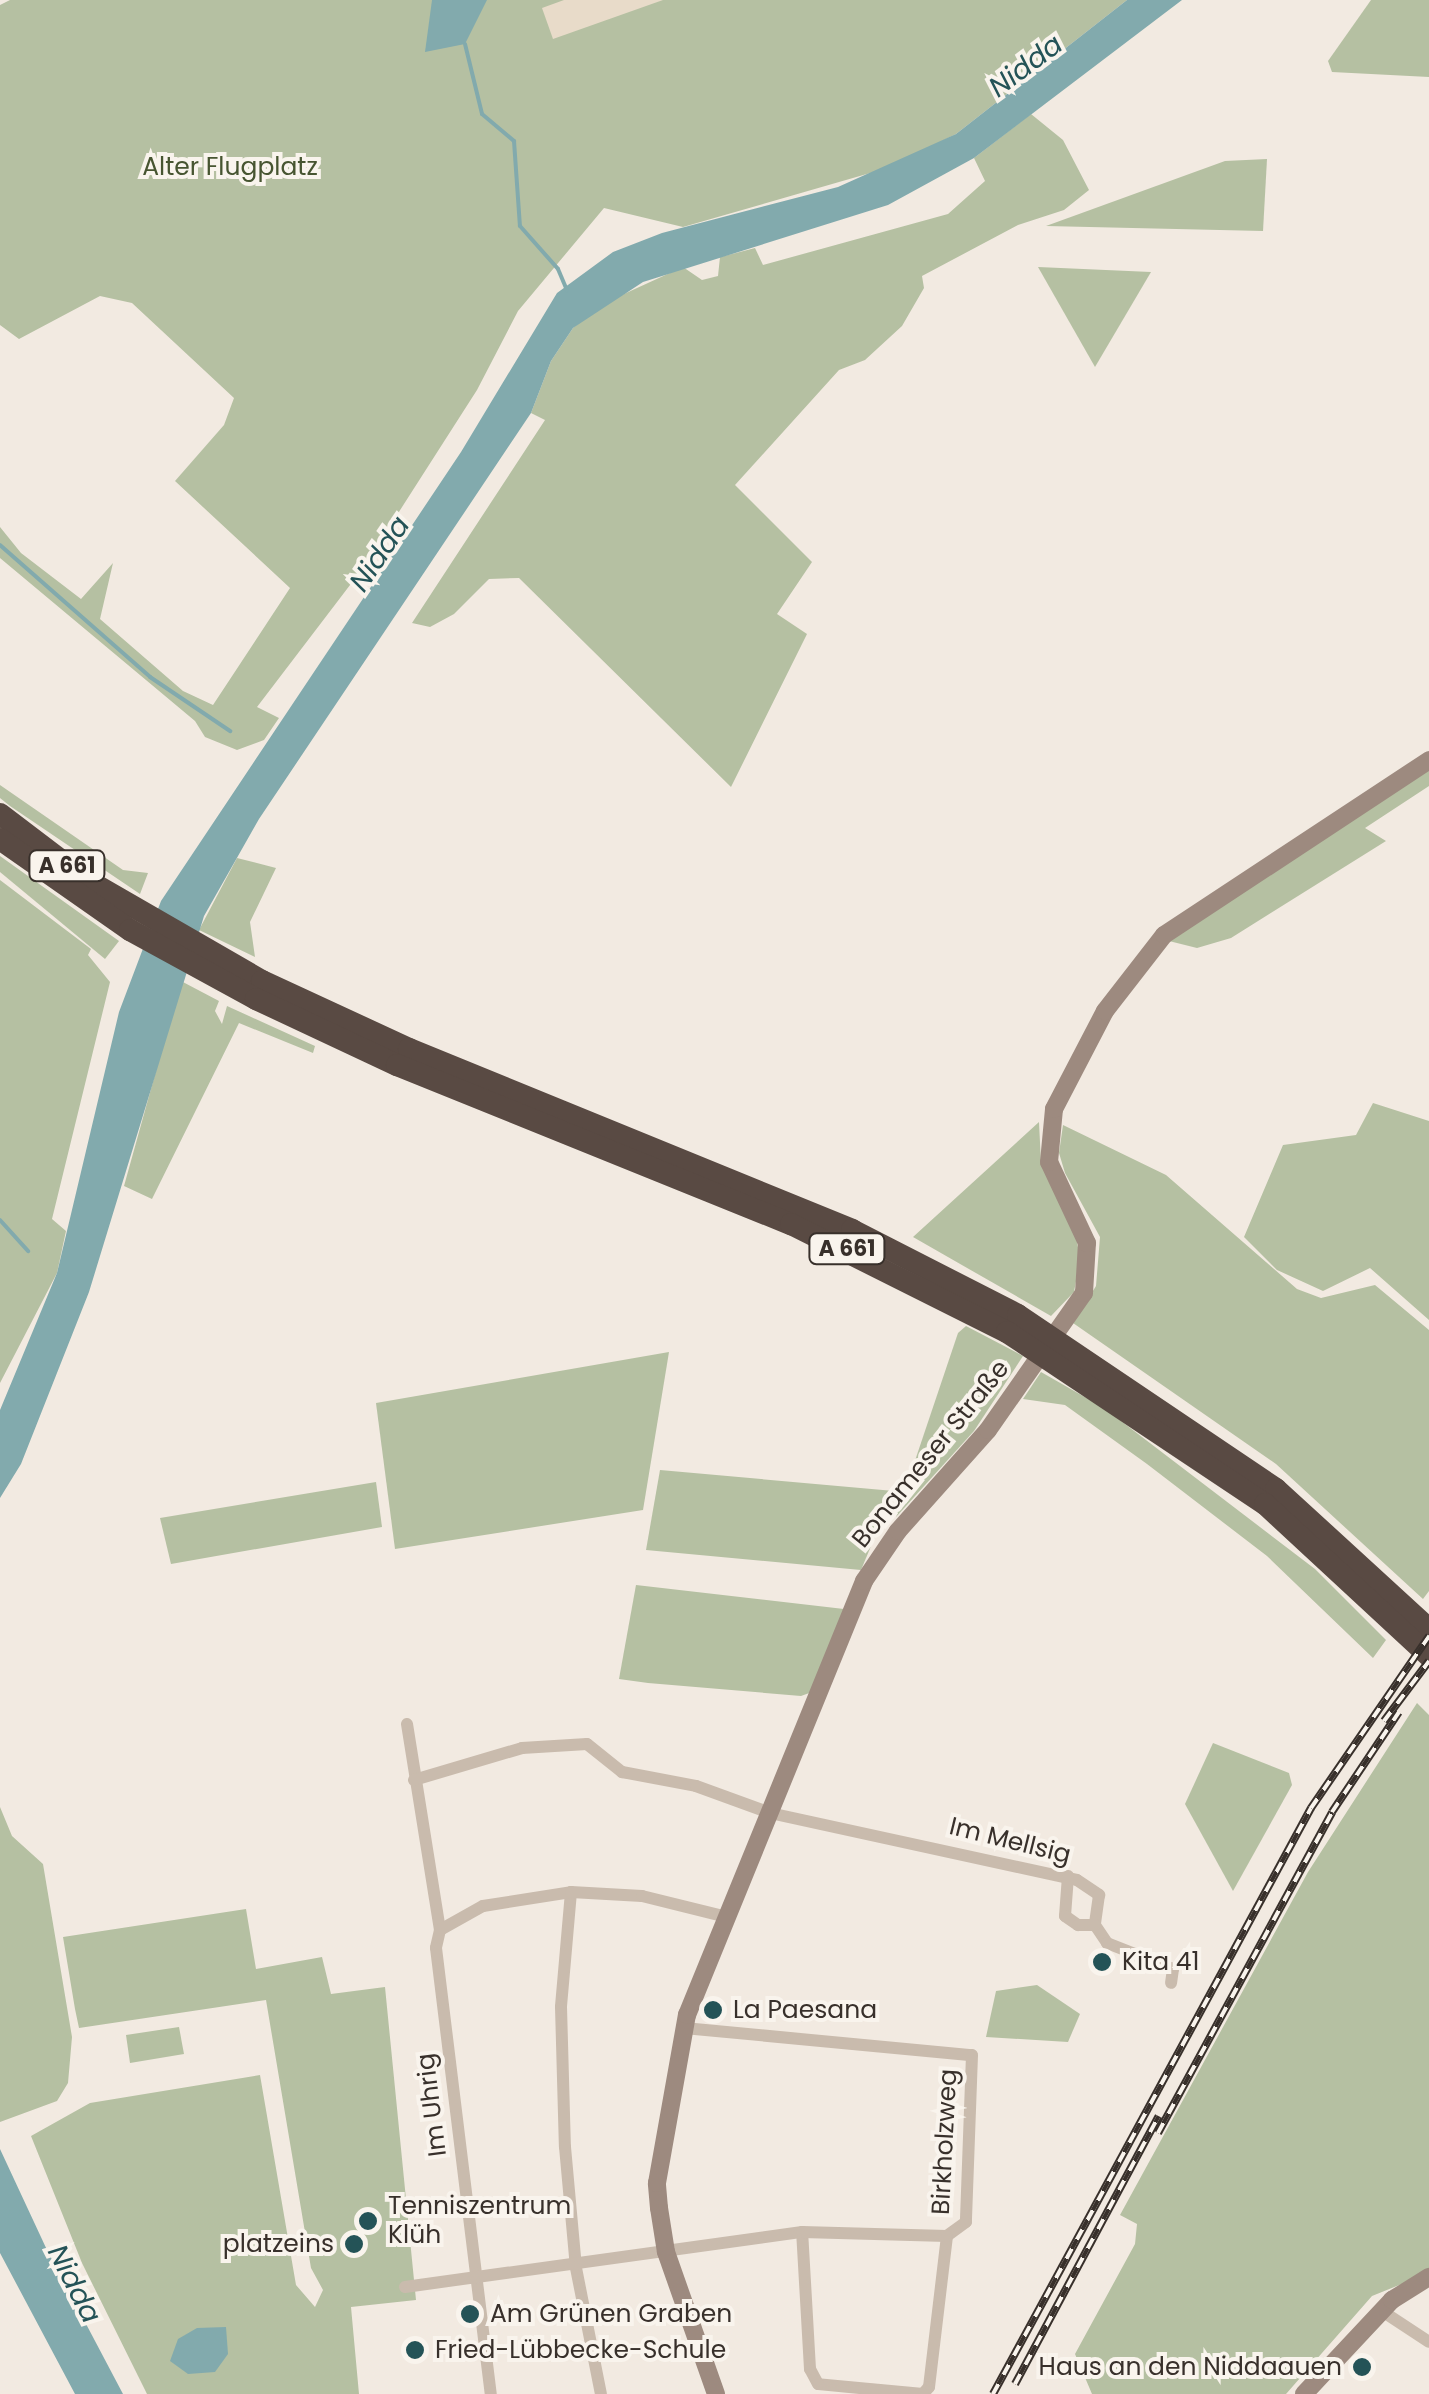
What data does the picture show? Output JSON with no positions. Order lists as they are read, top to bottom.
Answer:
{
  "streets": {
    "highway": ["A 661"],
    "street": [
      "Bonameser Straße",
      "Im Mellsig",
      "Im Uhrig",
      "Birkholzweg"
    ]
  },
  "crossings": [
    ["Bonameser Straße", "Im Mellsig"],
    ["Bonameser Straße", "Birkholzweg"],
    ["Im Mellsig", "Im Uhrig"]
  ],
  "water": ["Nidda"],
  "parks": ["Alter Flugplatz"],
  "places": [
    "Kita 41",
    "La Paesana",
    "Tenniszentrum Klüh",
    "platzeins",
    "Am Grünen Graben",
    "Fried-Lübbecke-Schule",
    "Haus an den Niddaauen"
  ]
}
